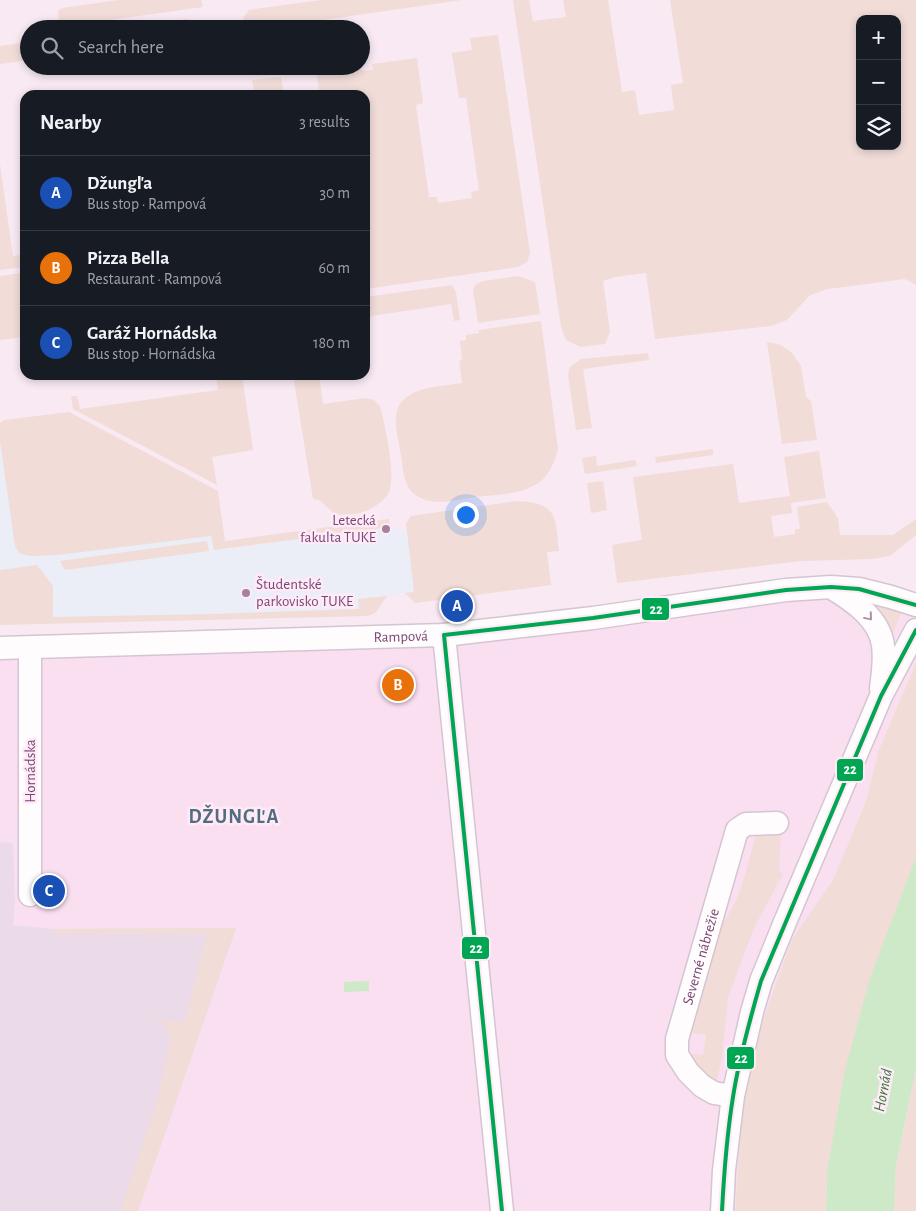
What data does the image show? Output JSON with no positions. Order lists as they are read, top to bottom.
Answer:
{
  "streets": {
    "street": ["Rampová", "Hornádska", "Severné nábrežie"]
  },
  "crossings": [
    ["Rampová", "Hornádska"]
  ],
  "districts": ["DŽUNGĽA"],
  "water": ["Hornád"],
  "places": ["Letecká fakulta TUKE", "Študentské parkovisko TUKE"],
  "lines": ["transit line 22"],
  "page": {
    "map_buttons": ["+", "−"],
    "search": "Search here",
    "heading": ["Nearby", "3 results"],
    "list": [
      {
        "mark": "A",
        "name": "Džungľa",
        "note": "Bus stop · Rampová",
        "value": "30 m"
      },
      {
        "mark": "B",
        "name": "Pizza Bella",
        "note": "Restaurant · Rampová",
        "value": "60 m"
      },
      {
        "mark": "C",
        "name": "Garáž Hornádska",
        "note": "Bus stop · Hornádska",
        "value": "180 m"
      }
    ],
    "pins": ["A", "B", "C"]
  }
}
